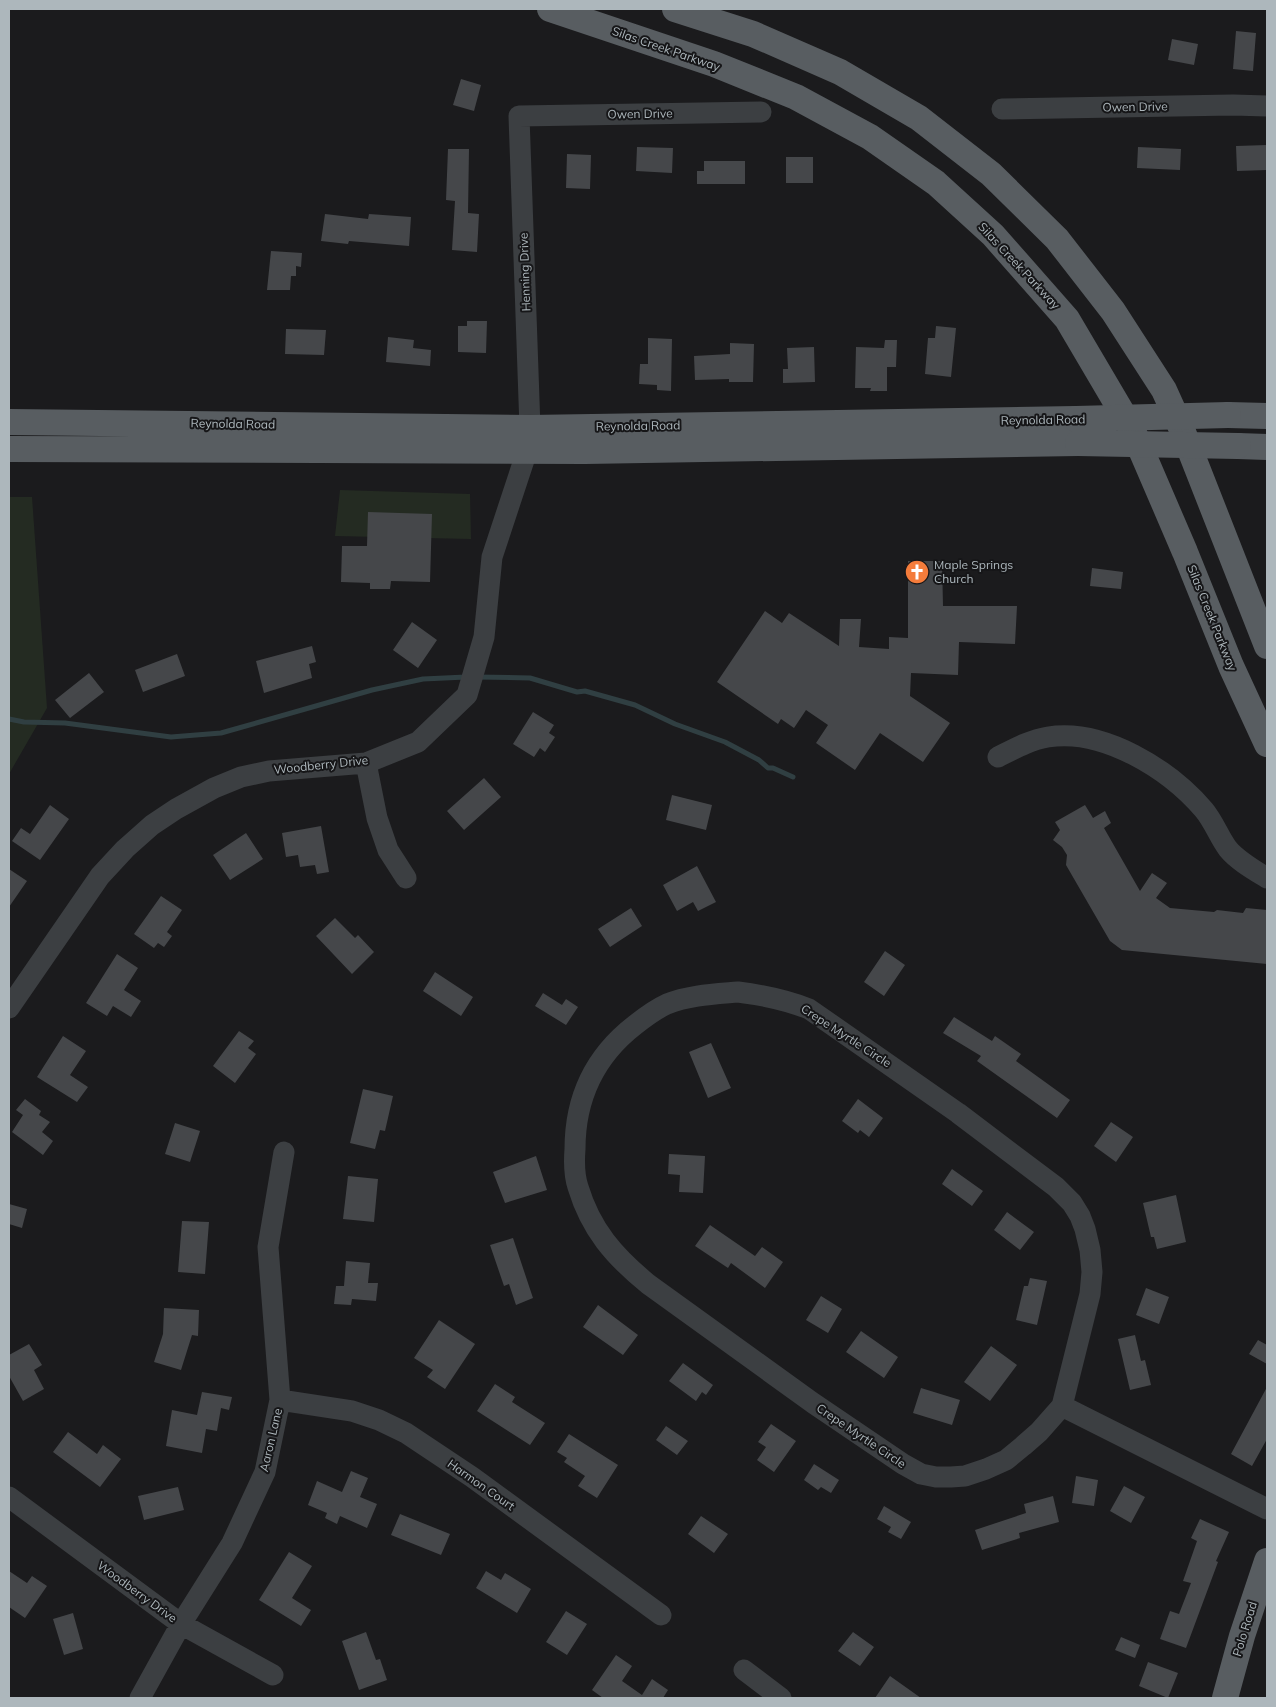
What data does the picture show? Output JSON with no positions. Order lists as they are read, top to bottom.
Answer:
{
  "streets": {
    "main road": ["Silas Creek Parkway", "Reynolda Road", "Polo Road"],
    "street": [
      "Owen Drive",
      "Henning Drive",
      "Woodberry Drive",
      "Crepe Myrtle Circle",
      "Aaron Lane",
      "Harmon Court"
    ]
  },
  "crossings": [
    ["Owen Drive", "Henning Drive"],
    ["Henning Drive", "Reynolda Road"],
    ["Henning Drive", "Woodberry Drive"],
    ["Reynolda Road", "Woodberry Drive"],
    ["Woodberry Drive", "Aaron Lane"],
    ["Aaron Lane", "Harmon Court"]
  ],
  "places": {
    "church": ["Maple Springs Church"]
  }
}
